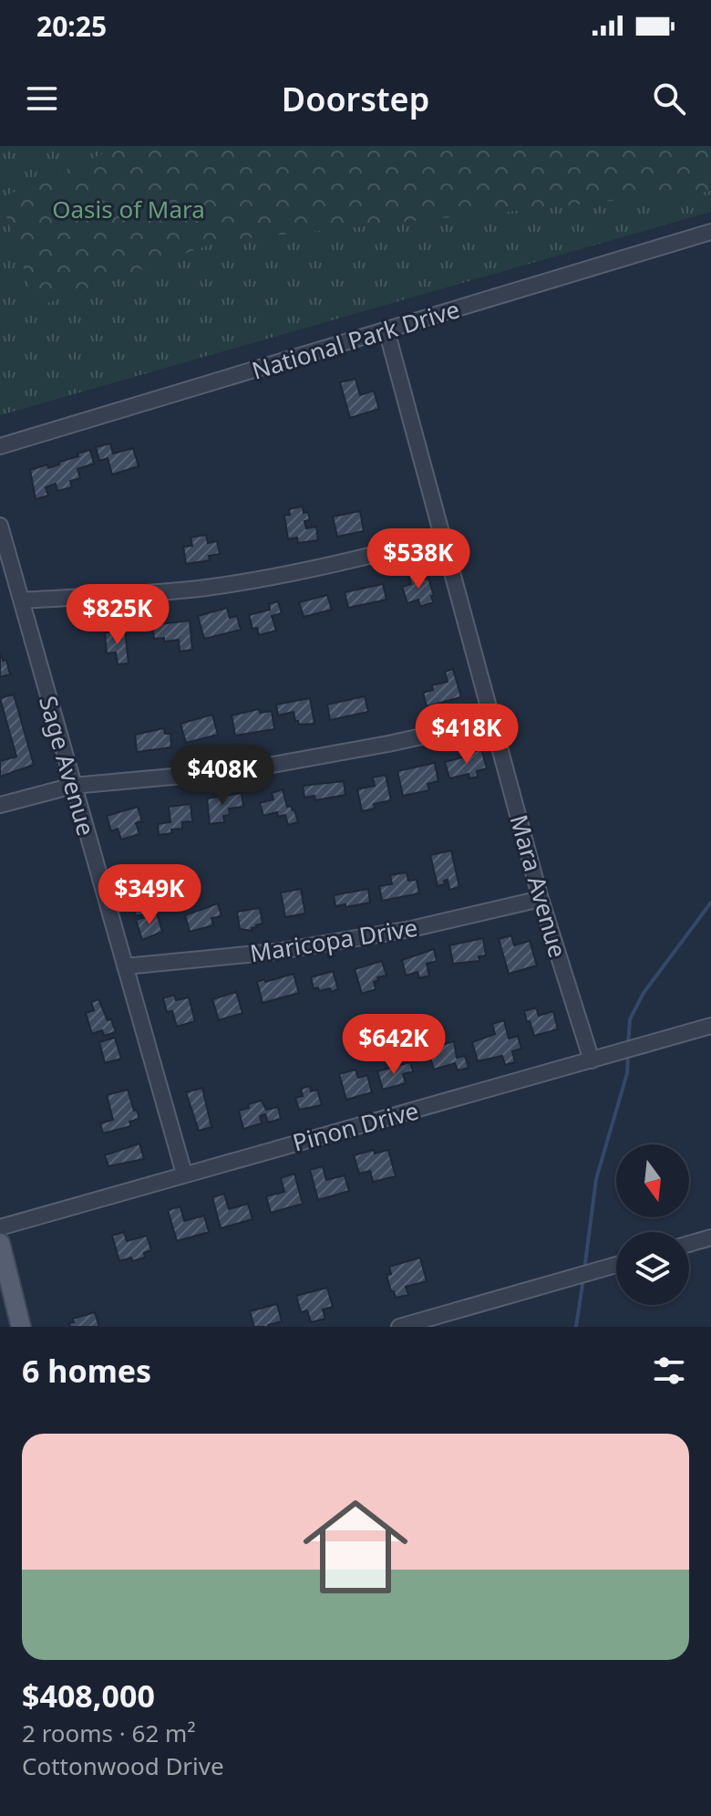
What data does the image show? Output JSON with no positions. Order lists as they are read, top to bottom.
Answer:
{
  "streets": {
    "street": [
      "National Park Drive",
      "Sage Avenue",
      "Mara Avenue",
      "Maricopa Drive",
      "Pinon Drive"
    ]
  },
  "crossings": [
    ["National Park Drive", "Mara Avenue"],
    ["Sage Avenue", "Maricopa Drive"],
    ["Sage Avenue", "Pinon Drive"],
    ["Mara Avenue", "Maricopa Drive"],
    ["Mara Avenue", "Pinon Drive"]
  ],
  "parks": ["Oasis of Mara"],
  "north": "bottom",
  "page": {
    "status": "20:25",
    "header": "Doorstep",
    "price": [
      "$538K",
      "$825K",
      "$418K",
      "$408K",
      "$349K",
      "$642K"
    ],
    "heading": "6 homes",
    "list": [
      {
        "name": "$408,000",
        "note": "2 rooms · 62 m² · Cottonwood Drive"
      }
    ]
  }
}
